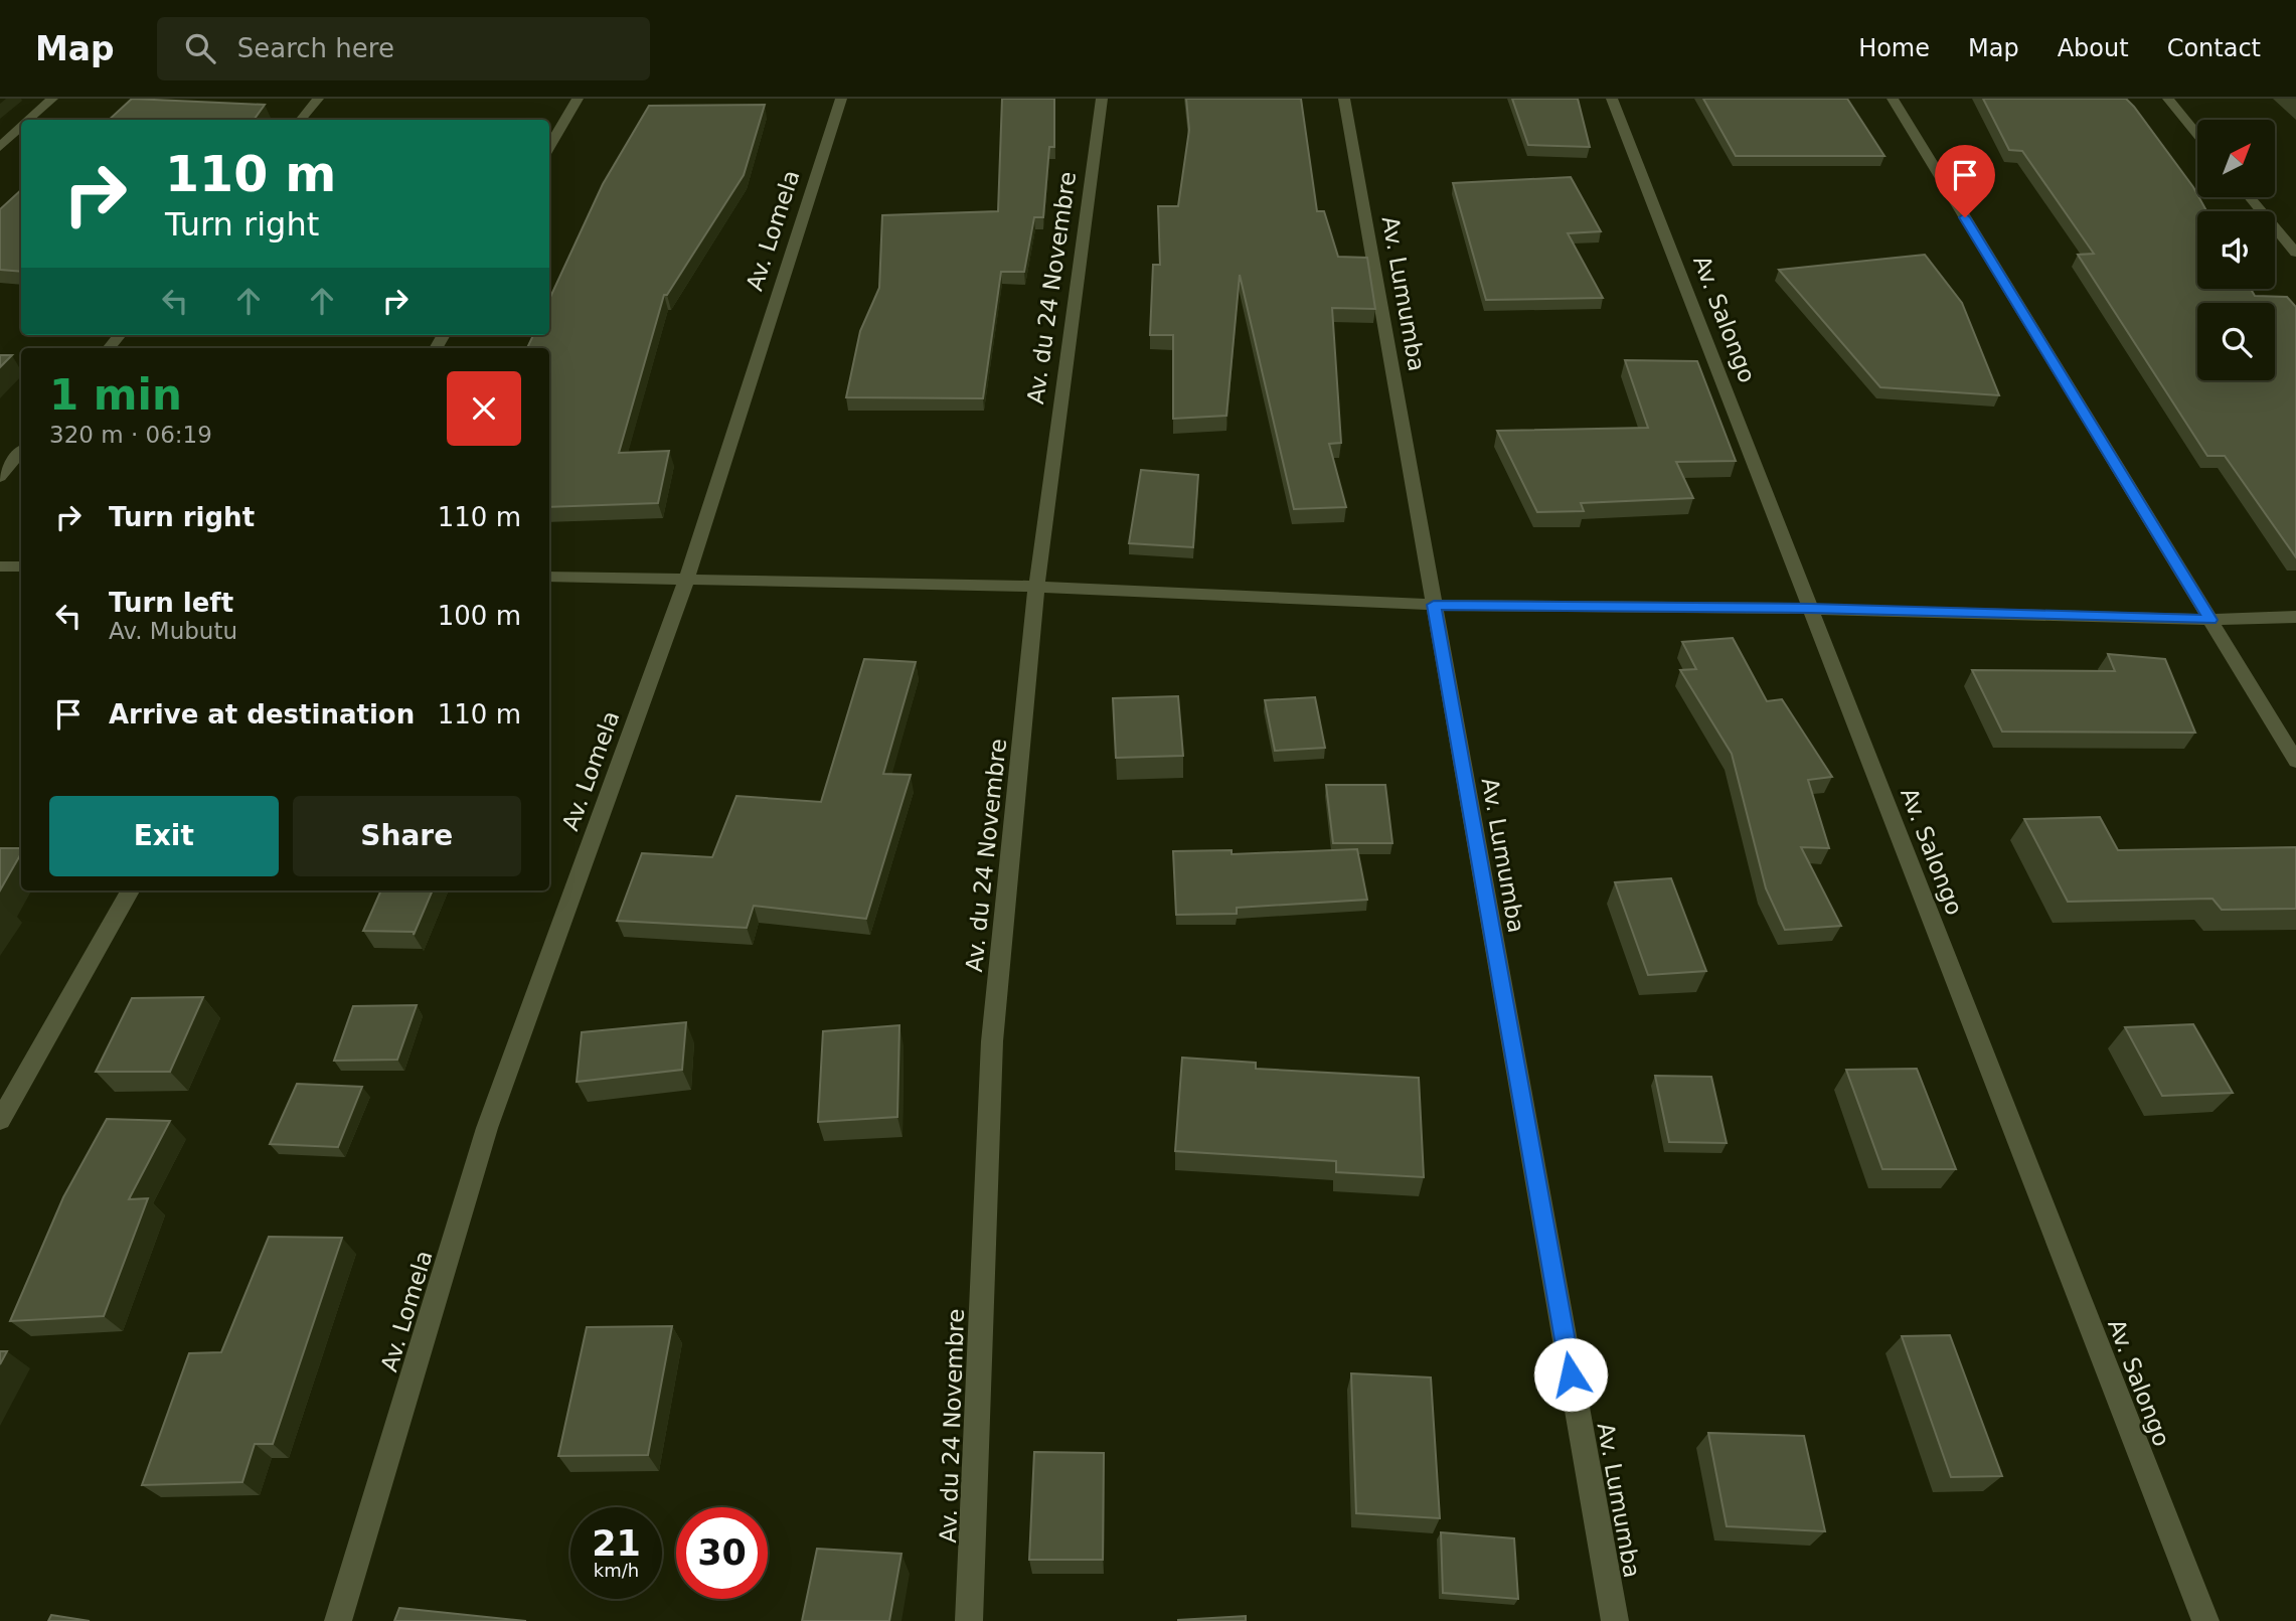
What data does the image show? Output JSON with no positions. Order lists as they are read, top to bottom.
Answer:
{
  "streets": {
    "street": [
      "Av. Lomela",
      "Av. du 24 Novembre",
      "Av. Lumumba",
      "Av. Salongo"
    ]
  },
  "north": "top right",
  "page": {
    "header": "Map",
    "search": "Search here",
    "nav": [
      "Home",
      "Map",
      "About",
      "Contact"
    ],
    "turn": ["110 m", "Turn right"],
    "heading": ["1 min", "320 m · 06:19"],
    "list": [
      {
        "name": "Turn right",
        "value": "110 m"
      },
      {
        "name": "Turn left",
        "note": "Av. Mubutu",
        "value": "100 m"
      },
      {
        "name": "Arrive at destination",
        "value": "110 m"
      }
    ],
    "buttons": ["Exit", "Share"],
    "speed": "21 km/h",
    "limit": "30"
  }
}
